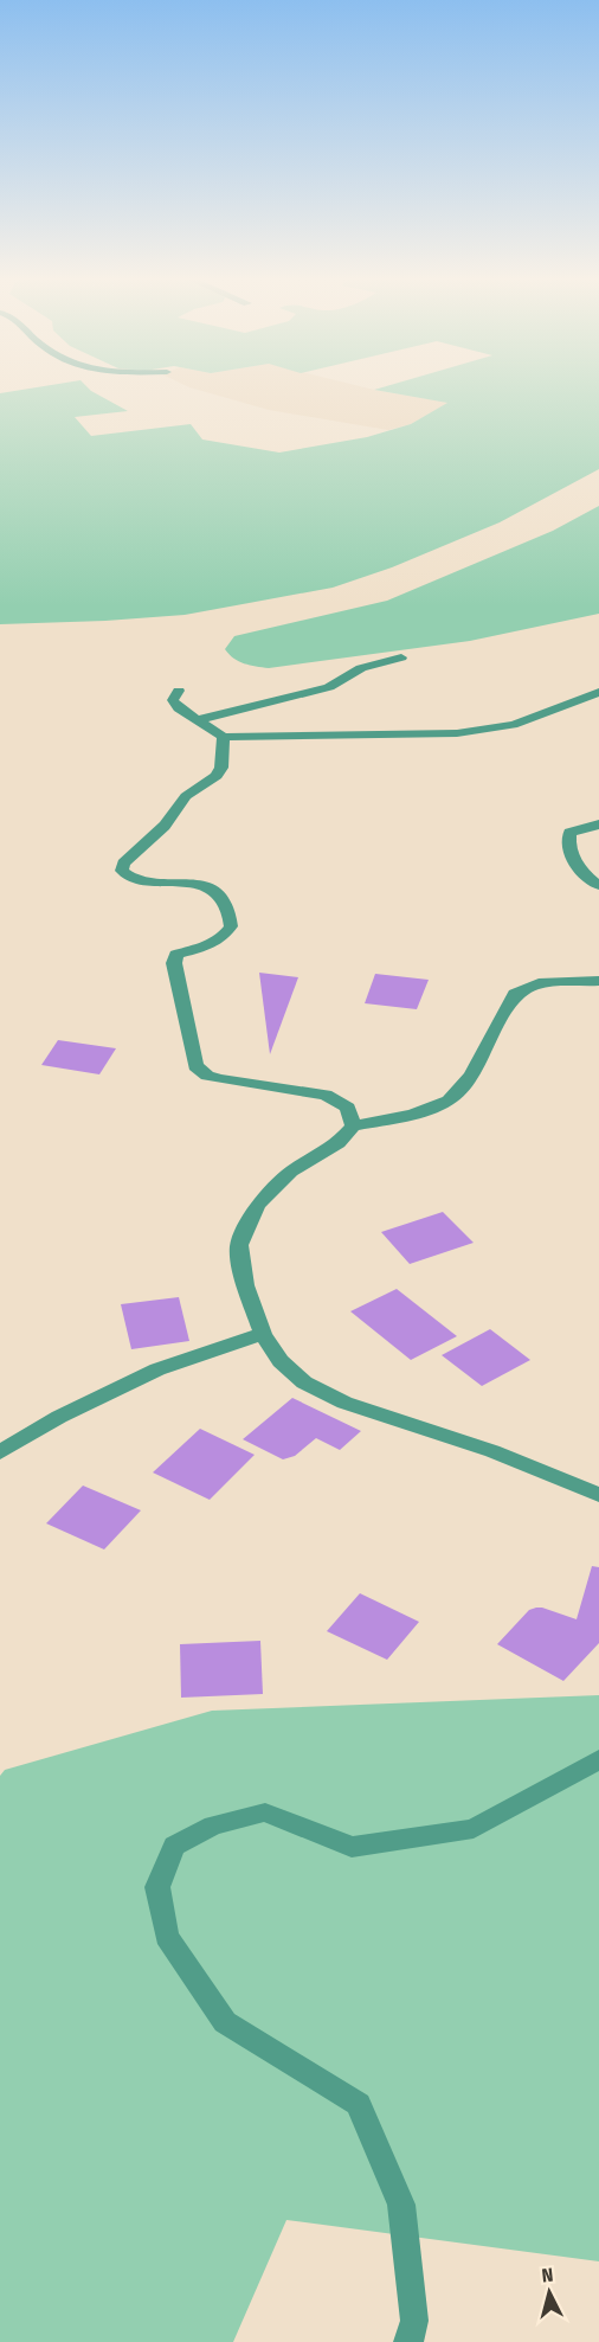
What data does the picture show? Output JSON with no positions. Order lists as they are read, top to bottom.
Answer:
{
  "north": "top"
}
